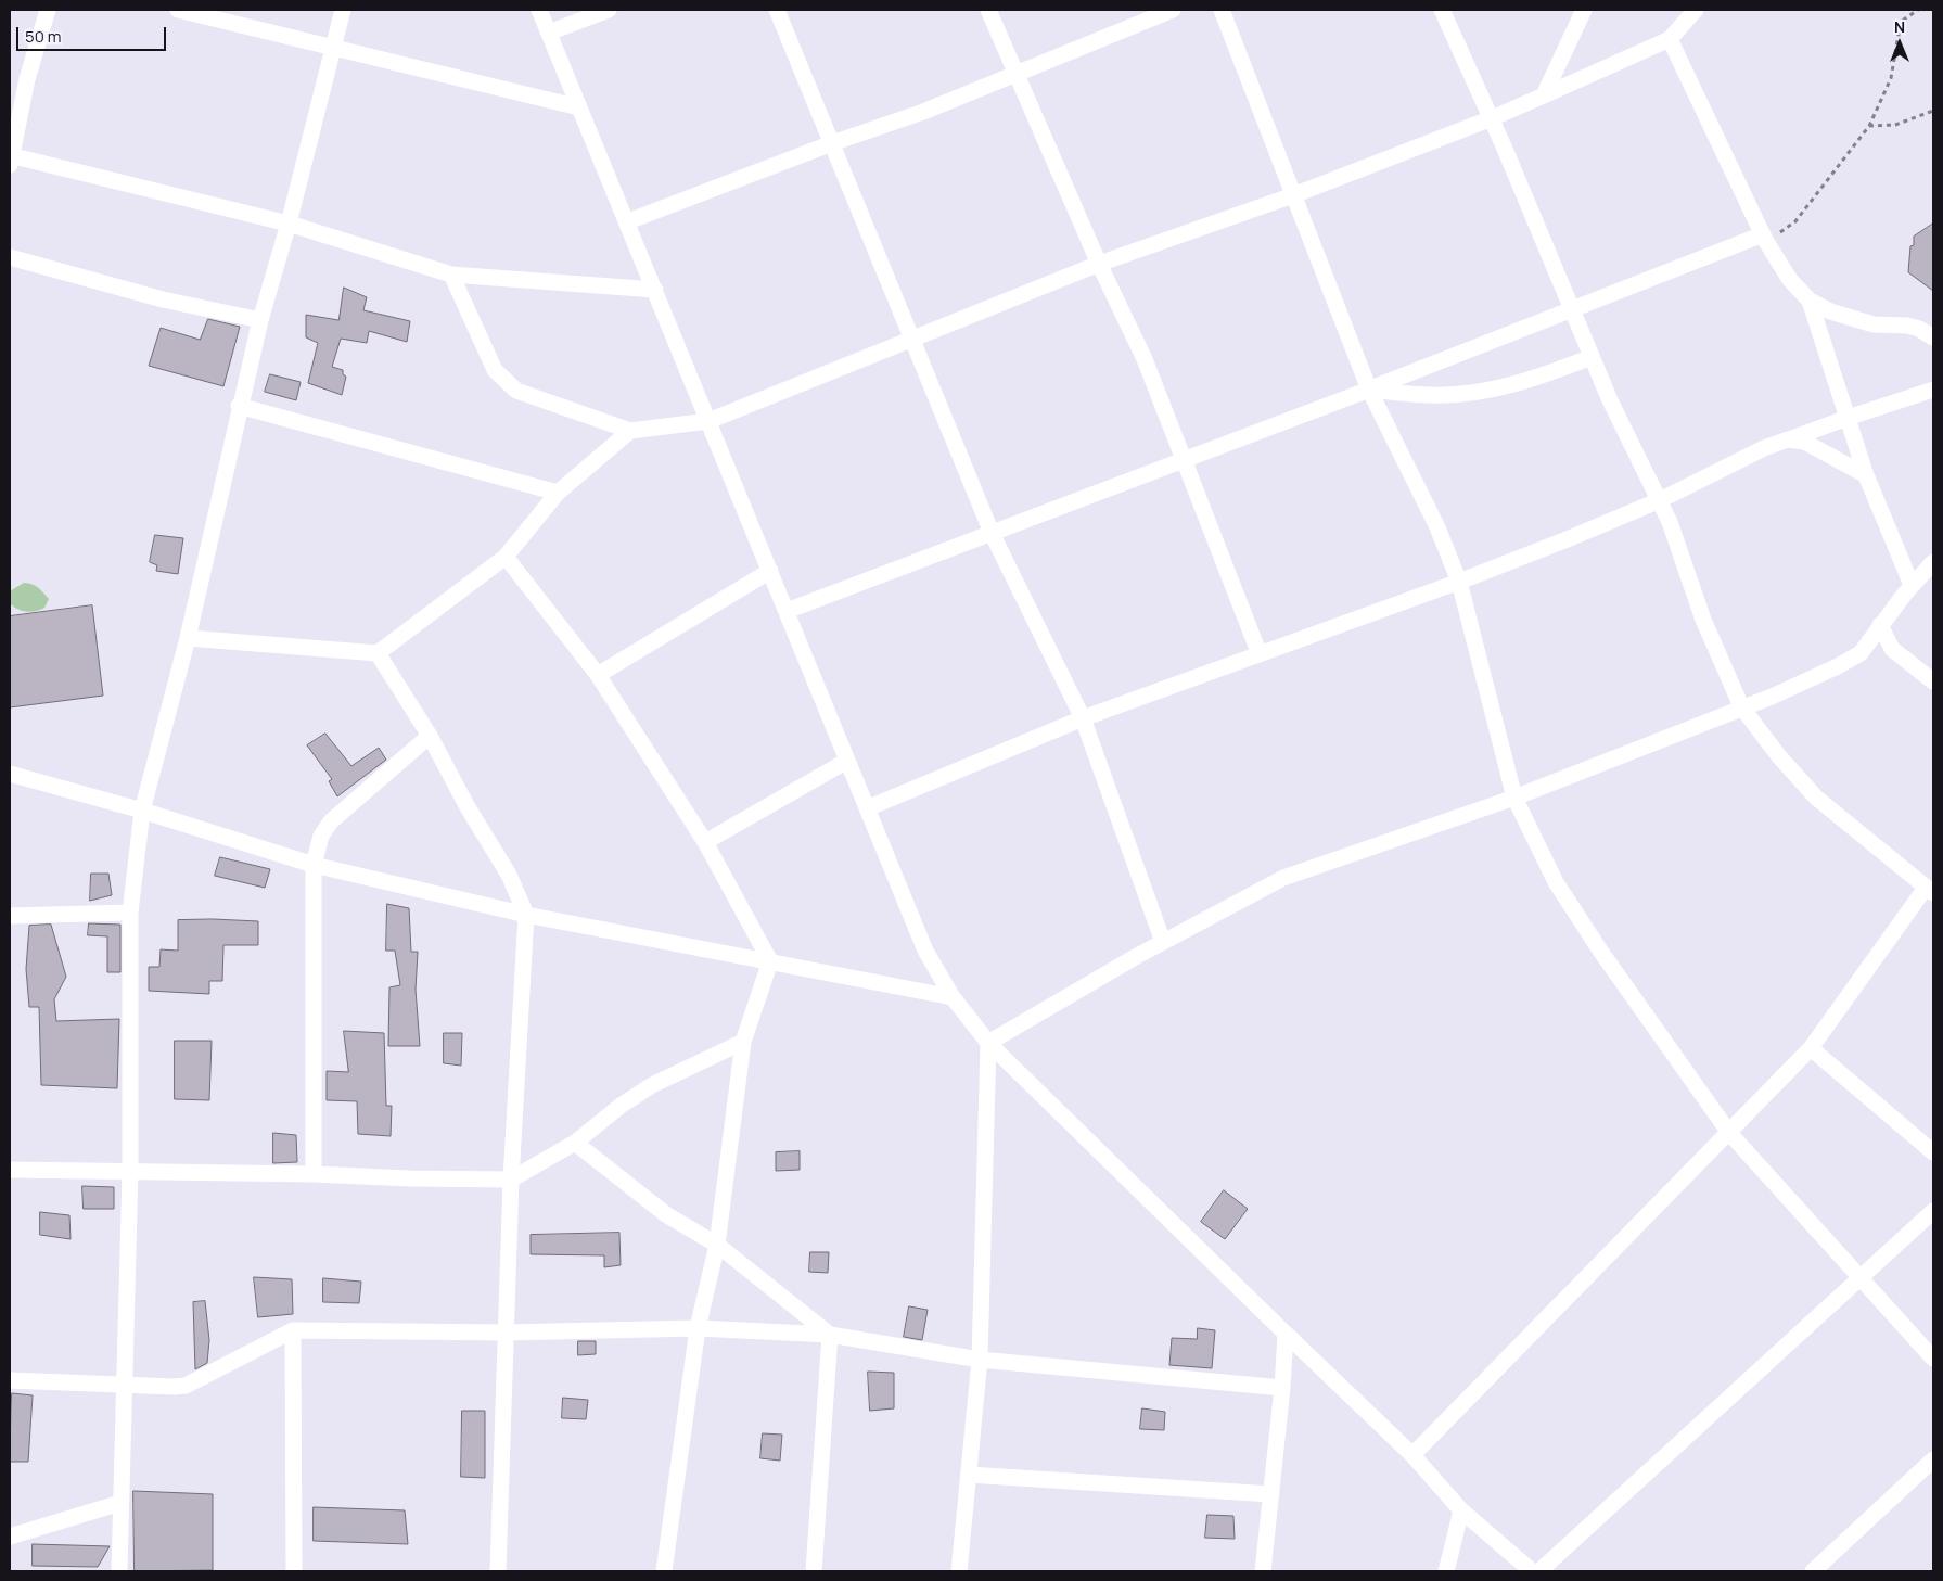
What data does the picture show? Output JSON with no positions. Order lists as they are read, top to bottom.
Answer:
{
  "scale_bar": "50 m",
  "north": "top"
}
